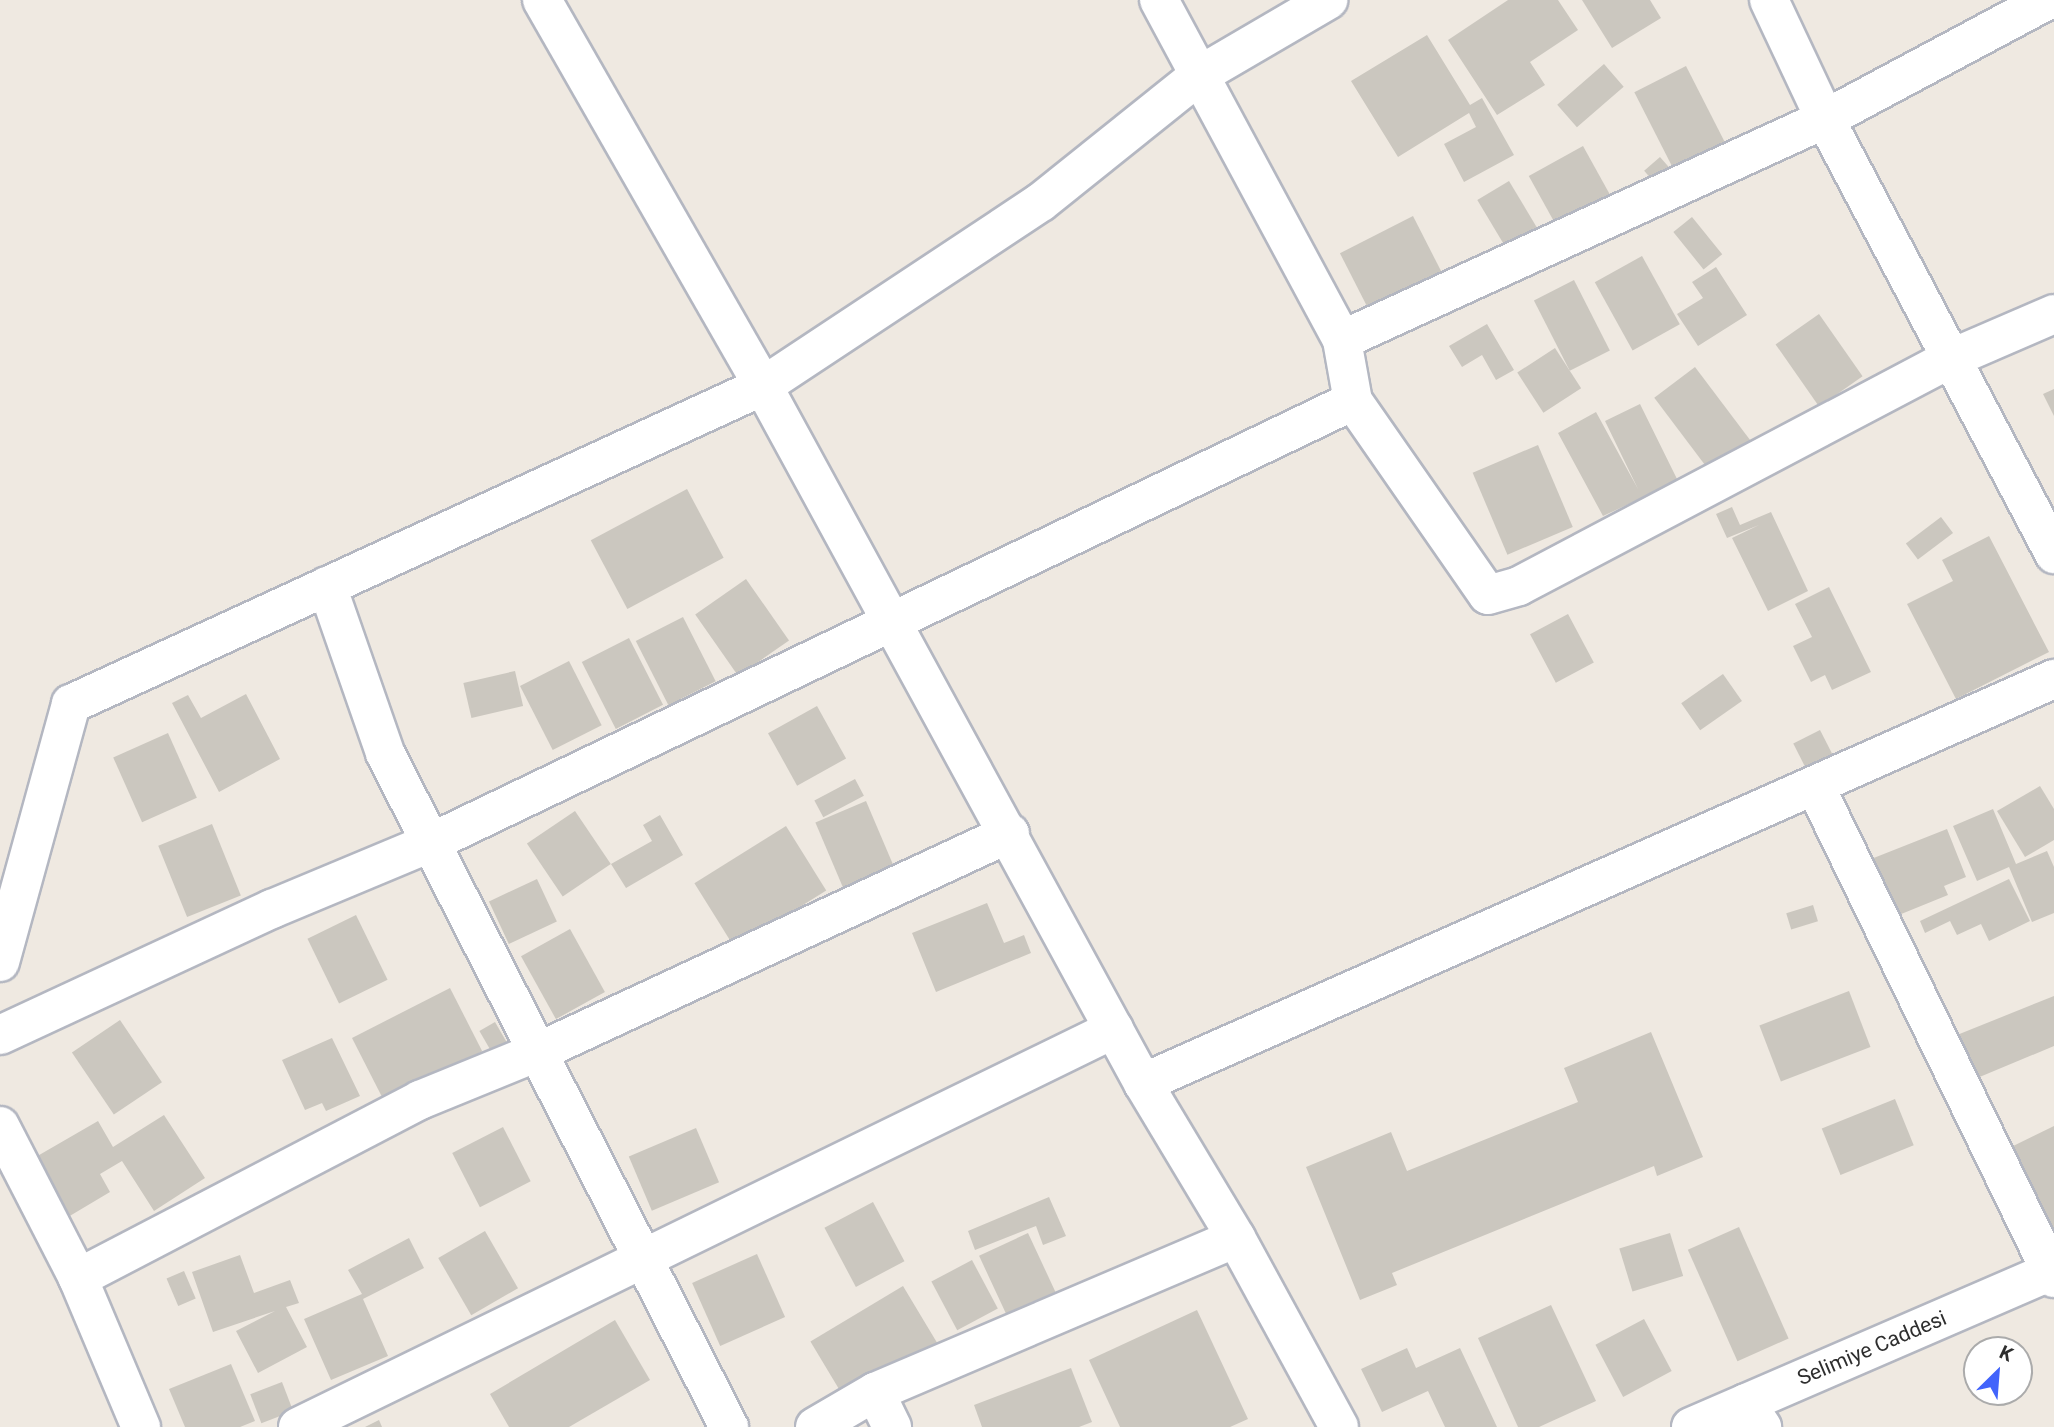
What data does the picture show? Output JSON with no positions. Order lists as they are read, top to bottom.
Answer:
{
  "streets": {
    "street": ["Selimiye Caddesi"]
  },
  "north": "top right"
}
